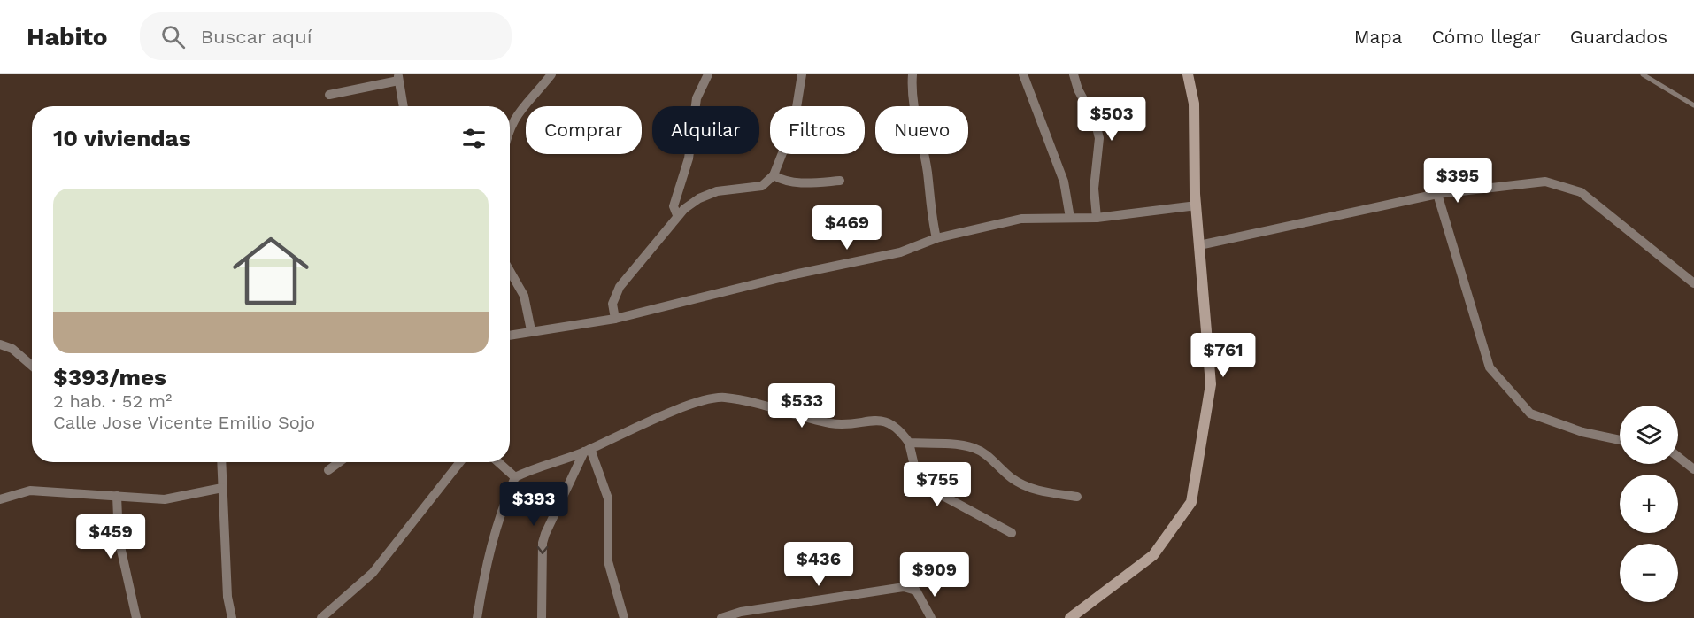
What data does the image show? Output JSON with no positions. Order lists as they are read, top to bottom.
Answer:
{
  "page": {
    "header": "Habito",
    "search": "Buscar aquí",
    "nav": ["Mapa", "Cómo llegar", "Guardados"],
    "price": [
      "$503",
      "$395",
      "$469",
      "$761",
      "$533",
      "$755",
      "$393",
      "$459",
      "$436",
      "$909"
    ],
    "chip": [
      "Comprar",
      "Alquilar",
      "Filtros",
      "Nuevo"
    ],
    "heading": "10 viviendas",
    "list": [
      {
        "name": "$393/mes",
        "note": "2 hab. · 52 m² · Calle Jose Vicente Emilio Sojo"
      }
    ],
    "map_buttons": ["+", "−"]
  }
}
